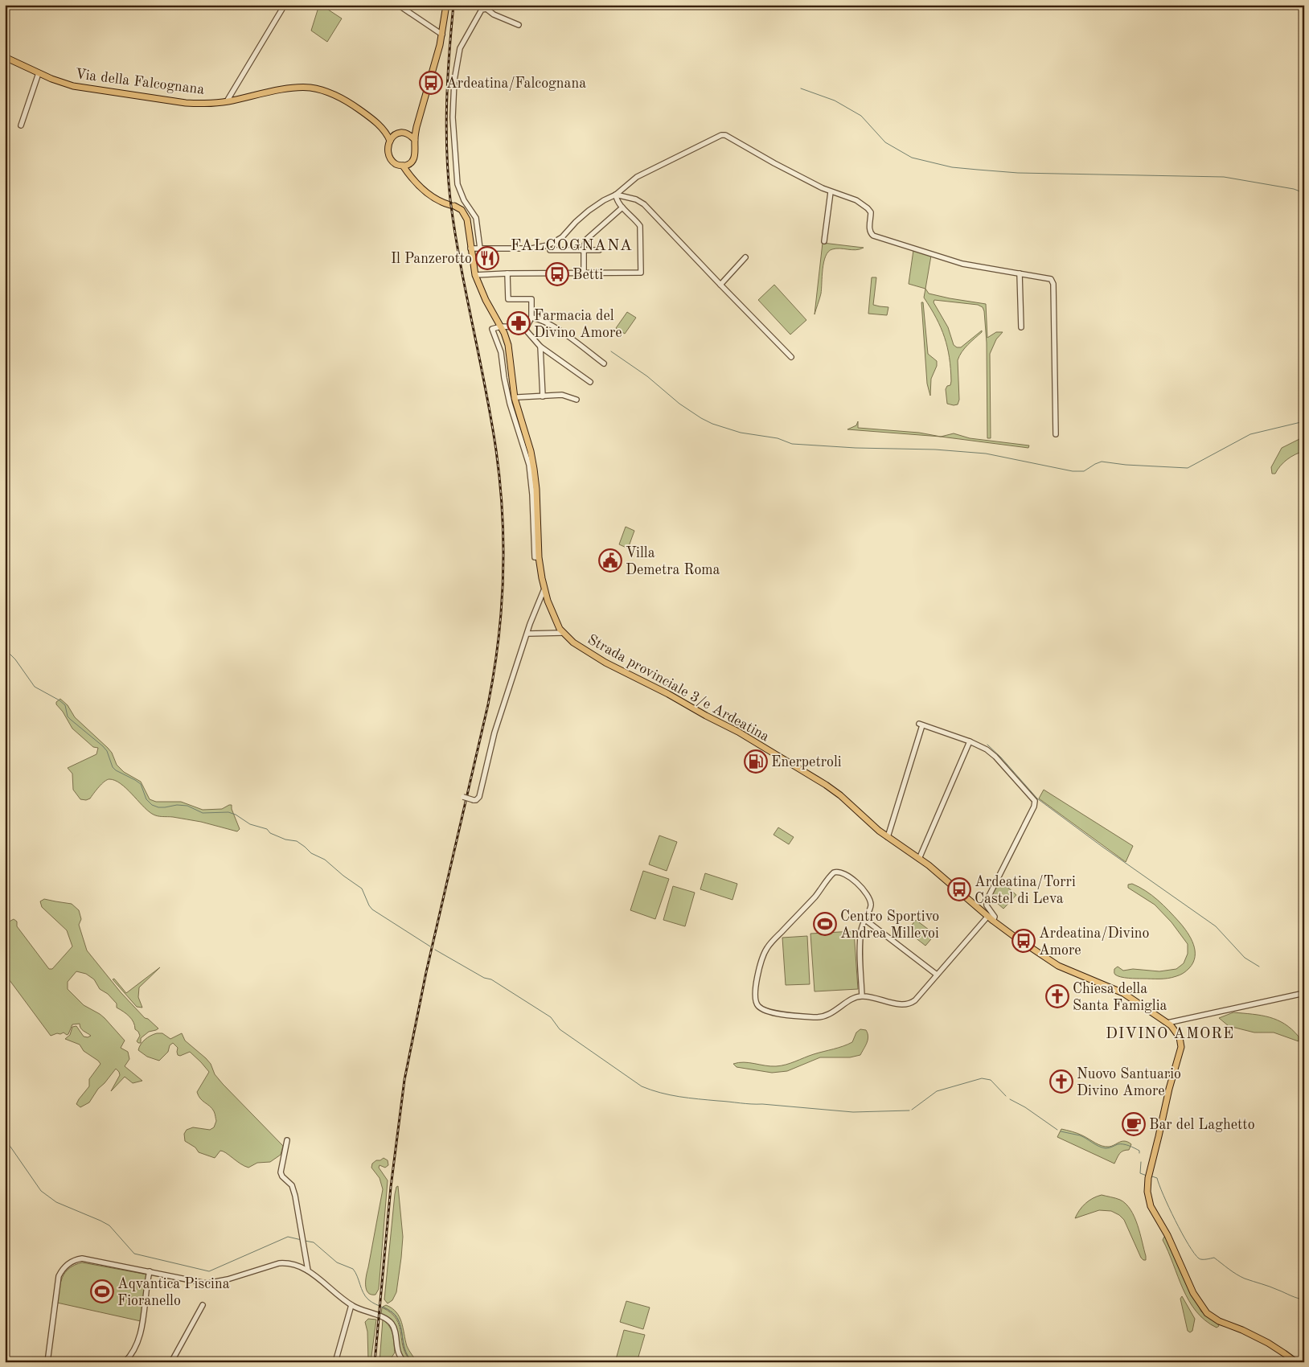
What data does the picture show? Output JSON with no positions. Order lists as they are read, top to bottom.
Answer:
{
  "streets": {
    "main road": ["Via della Falcognana", "Strada provinciale 3/e Ardeatina"]
  },
  "crossings": [
    ["Via della Falcognana", "Strada provinciale 3/e Ardeatina"]
  ],
  "districts": ["FALCOGNANA", "DIVINO AMORE"],
  "places": {
    "bus stop": [
      "Ardeatina/Falcognana",
      "Betti",
      "Ardeatina/Torri Castel di Leva",
      "Ardeatina/Divino Amore"
    ],
    "restaurant": ["Il Panzerotto"],
    "pharmacy": ["Farmacia del Divino Amore"],
    "public building": ["Villa Demetra Roma"],
    "fuel station": ["Enerpetroli"],
    "sports": ["Centro Sportivo Andrea Millevoi", "Aqvantica Piscina Fioranello"],
    "church": ["Chiesa della Santa Famiglia", "Nuovo Santuario Divino Amore"],
    "cafe": ["Bar del Laghetto"]
  }
}
